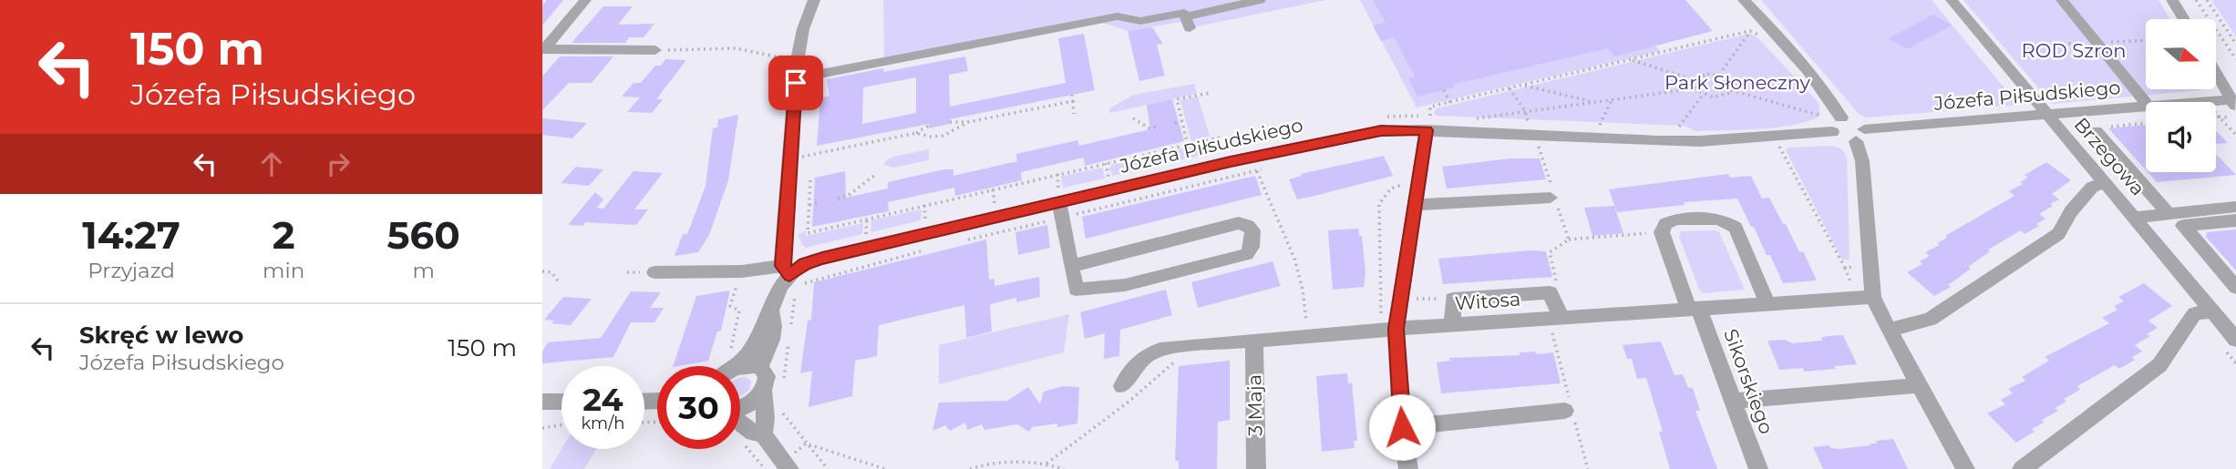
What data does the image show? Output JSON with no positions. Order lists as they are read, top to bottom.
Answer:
{
  "streets": {
    "street": [
      "Józefa Piłsudskiego",
      "Brzegowa",
      "Witosa",
      "Sikorskiego",
      "3 Maja"
    ]
  },
  "crossings": [
    ["Józefa Piłsudskiego", "Brzegowa"],
    ["Witosa", "Sikorskiego"],
    ["Witosa", "3 Maja"]
  ],
  "parks": ["ROD Szron", "Park Słoneczny"],
  "north": "right",
  "page": {
    "turn": ["150 m", "Józefa Piłsudskiego"],
    "eta": [
      "14:27",
      "Przyjazd",
      "2",
      "min",
      "560",
      "m"
    ],
    "list": [
      {
        "name": "Skręć w lewo",
        "note": "Józefa Piłsudskiego",
        "value": "150 m"
      }
    ],
    "speed": "24 km/h",
    "limit": "30"
  }
}
